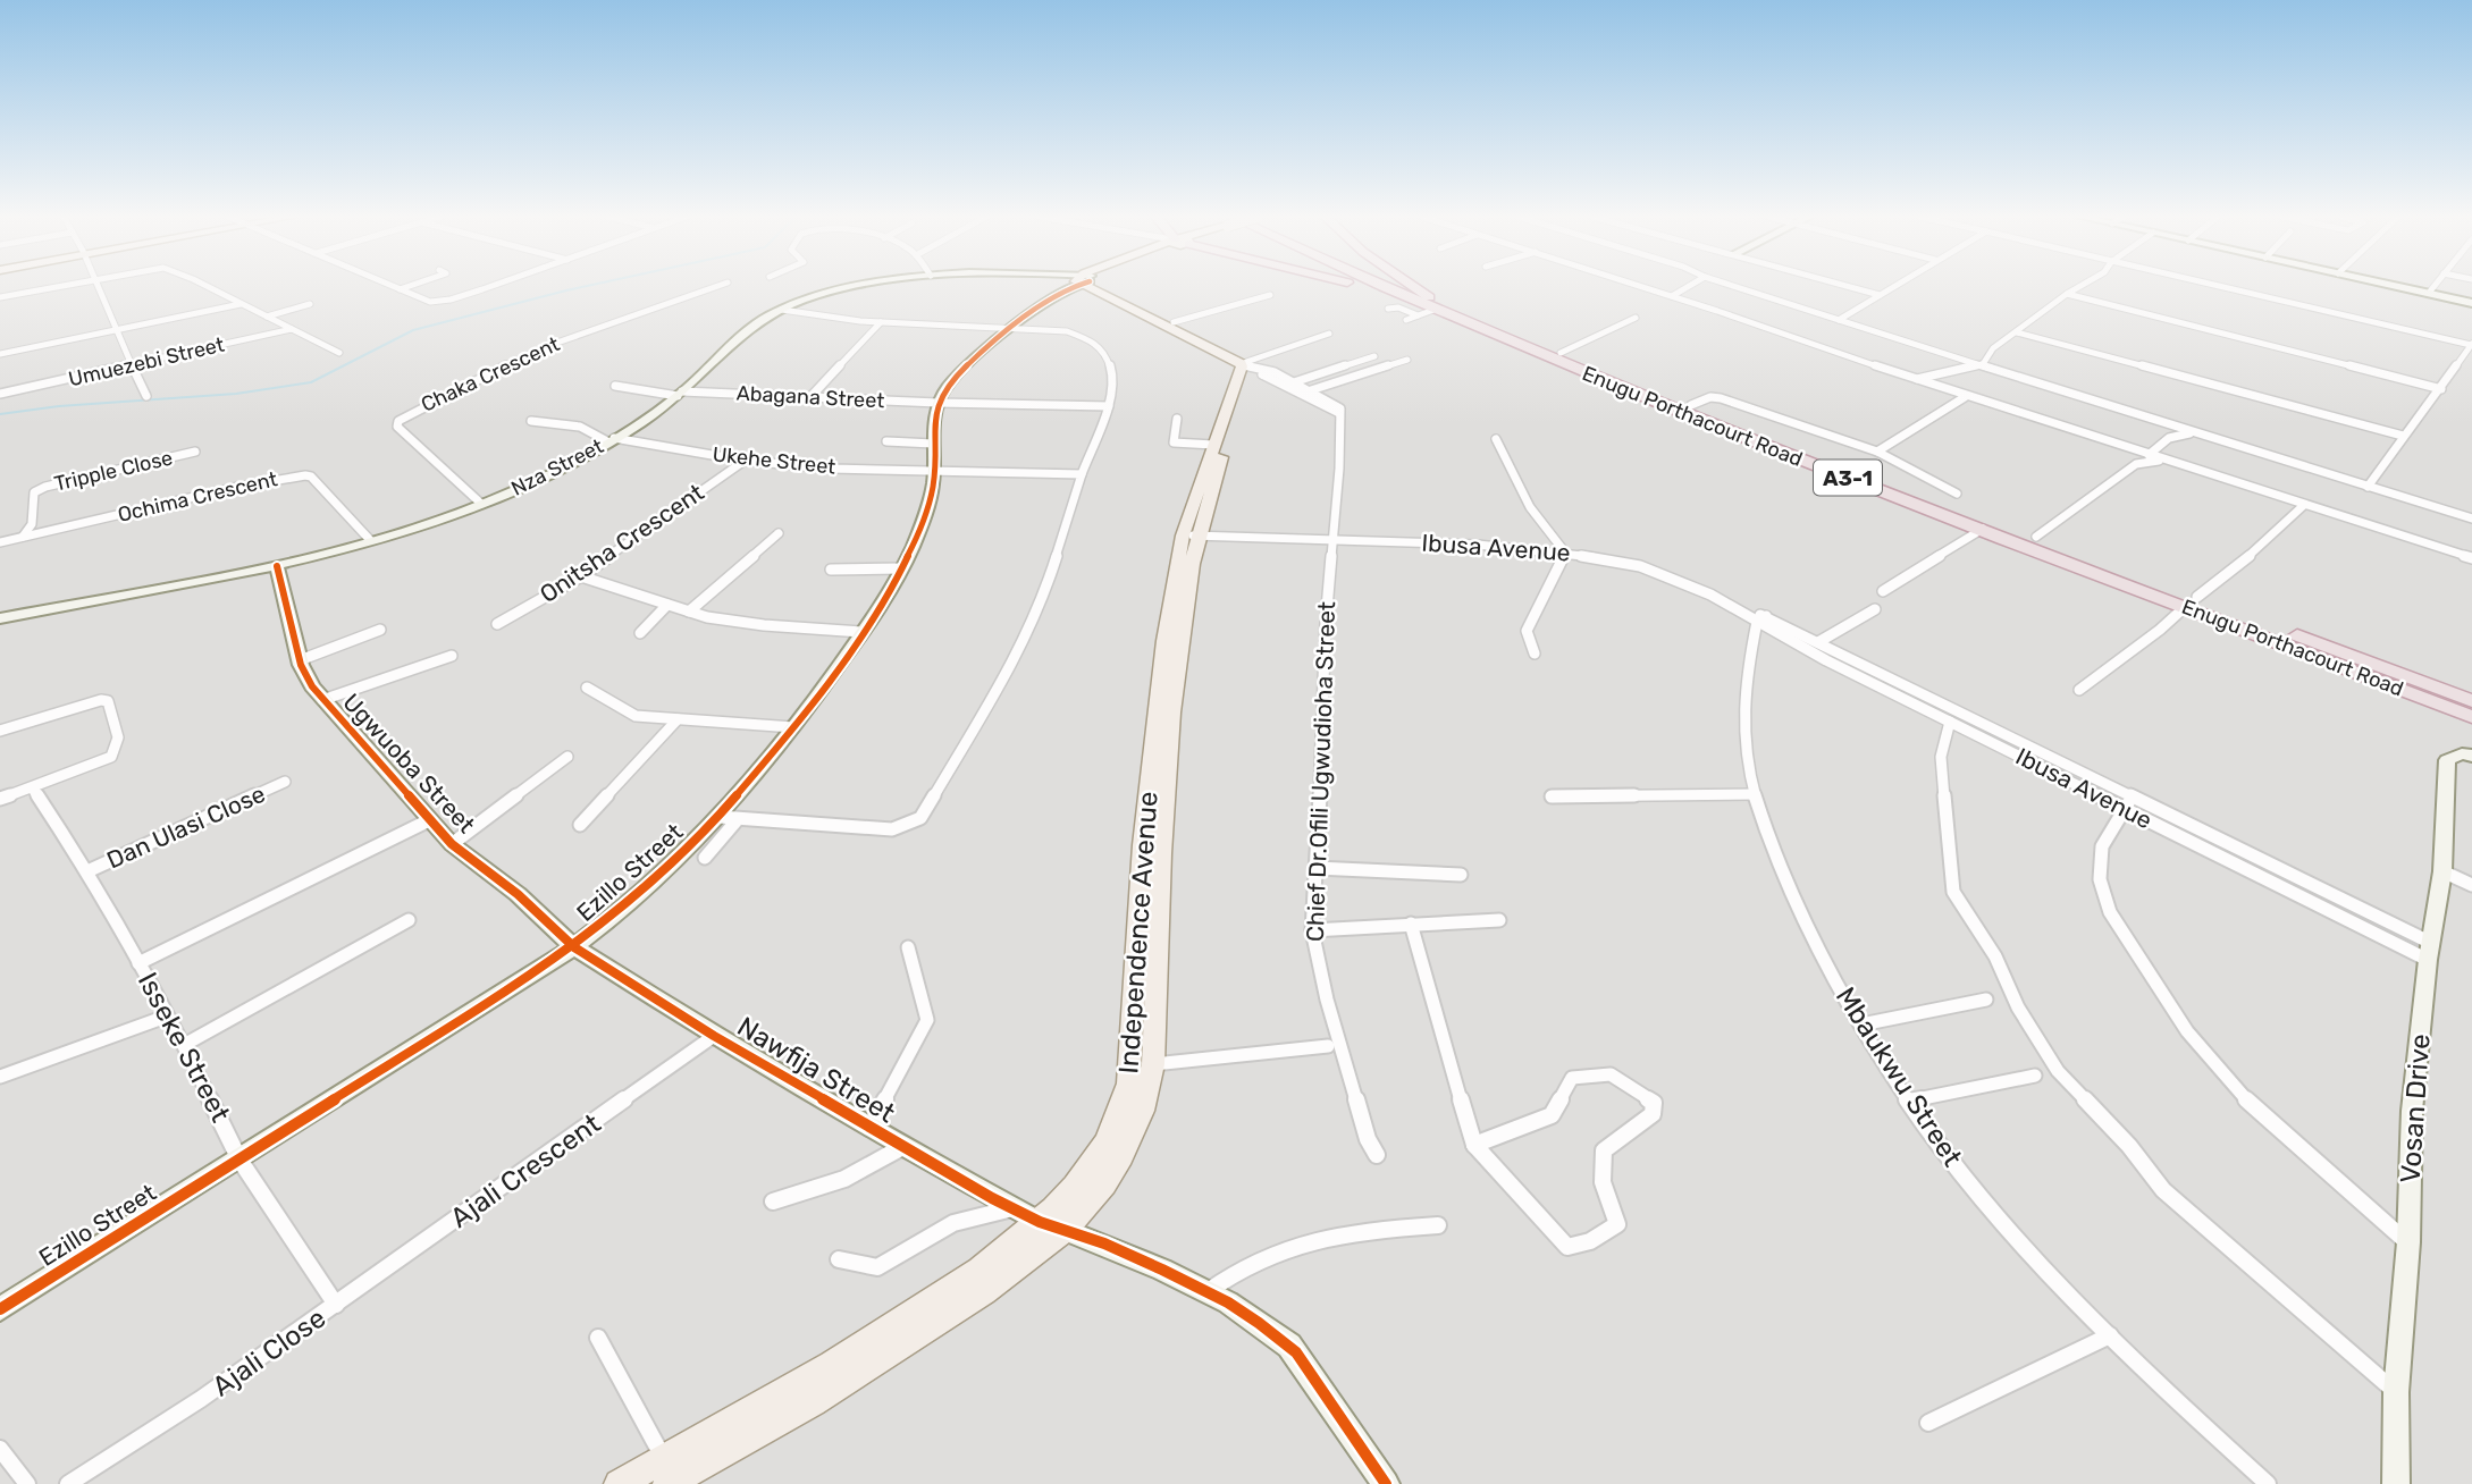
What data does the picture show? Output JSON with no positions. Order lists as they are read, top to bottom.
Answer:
{
  "streets": {
    "highway": ["Enugu Porthacourt Road", "A3-1"],
    "main road": ["Independence Avenue"],
    "street": [
      "Umuezebi Street",
      "Chaka Crescent",
      "Abagana Street",
      "Ukehe Street",
      "Nza Street",
      "Tripple Close",
      "Ochima Crescent",
      "Onitsha Crescent",
      "Ibusa Avenue",
      "Ugwuoba Street",
      "Chief Dr.Ofili Ugwudioha Street",
      "Dan Ulasi Close",
      "Ezillo Street",
      "Isseke Street",
      "Nawfija Street",
      "Mbaukwu Street",
      "Vosan Drive",
      "Ajali Crescent",
      "Ajali Close"
    ]
  },
  "crossings": [
    ["Chaka Crescent", "Nza Street"],
    ["Abagana Street", "Nza Street"],
    ["Abagana Street", "Ezillo Street"],
    ["Enugu Porthacourt Road", "A3-1"],
    ["Ukehe Street", "Nza Street"],
    ["Ukehe Street", "Onitsha Crescent"],
    ["Ukehe Street", "Ezillo Street"],
    ["Nza Street", "Ochima Crescent"],
    ["Nza Street", "Ugwuoba Street"],
    ["Tripple Close", "Ochima Crescent"],
    ["Ibusa Avenue", "Chief Dr.Ofili Ugwudioha Street"],
    ["Ibusa Avenue", "Independence Avenue"],
    ["Ibusa Avenue", "Mbaukwu Street"],
    ["Ibusa Avenue", "Vosan Drive"],
    ["Ugwuoba Street", "Ezillo Street"],
    ["Ugwuoba Street", "Nawfija Street"],
    ["Dan Ulasi Close", "Isseke Street"],
    ["Ezillo Street", "Isseke Street"],
    ["Ezillo Street", "Nawfija Street"],
    ["Independence Avenue", "Nawfija Street"],
    ["Isseke Street", "Ajali Crescent"],
    ["Isseke Street", "Ajali Close"],
    ["Nawfija Street", "Ajali Crescent"],
    ["Ajali Crescent", "Ajali Close"]
  ]
}
